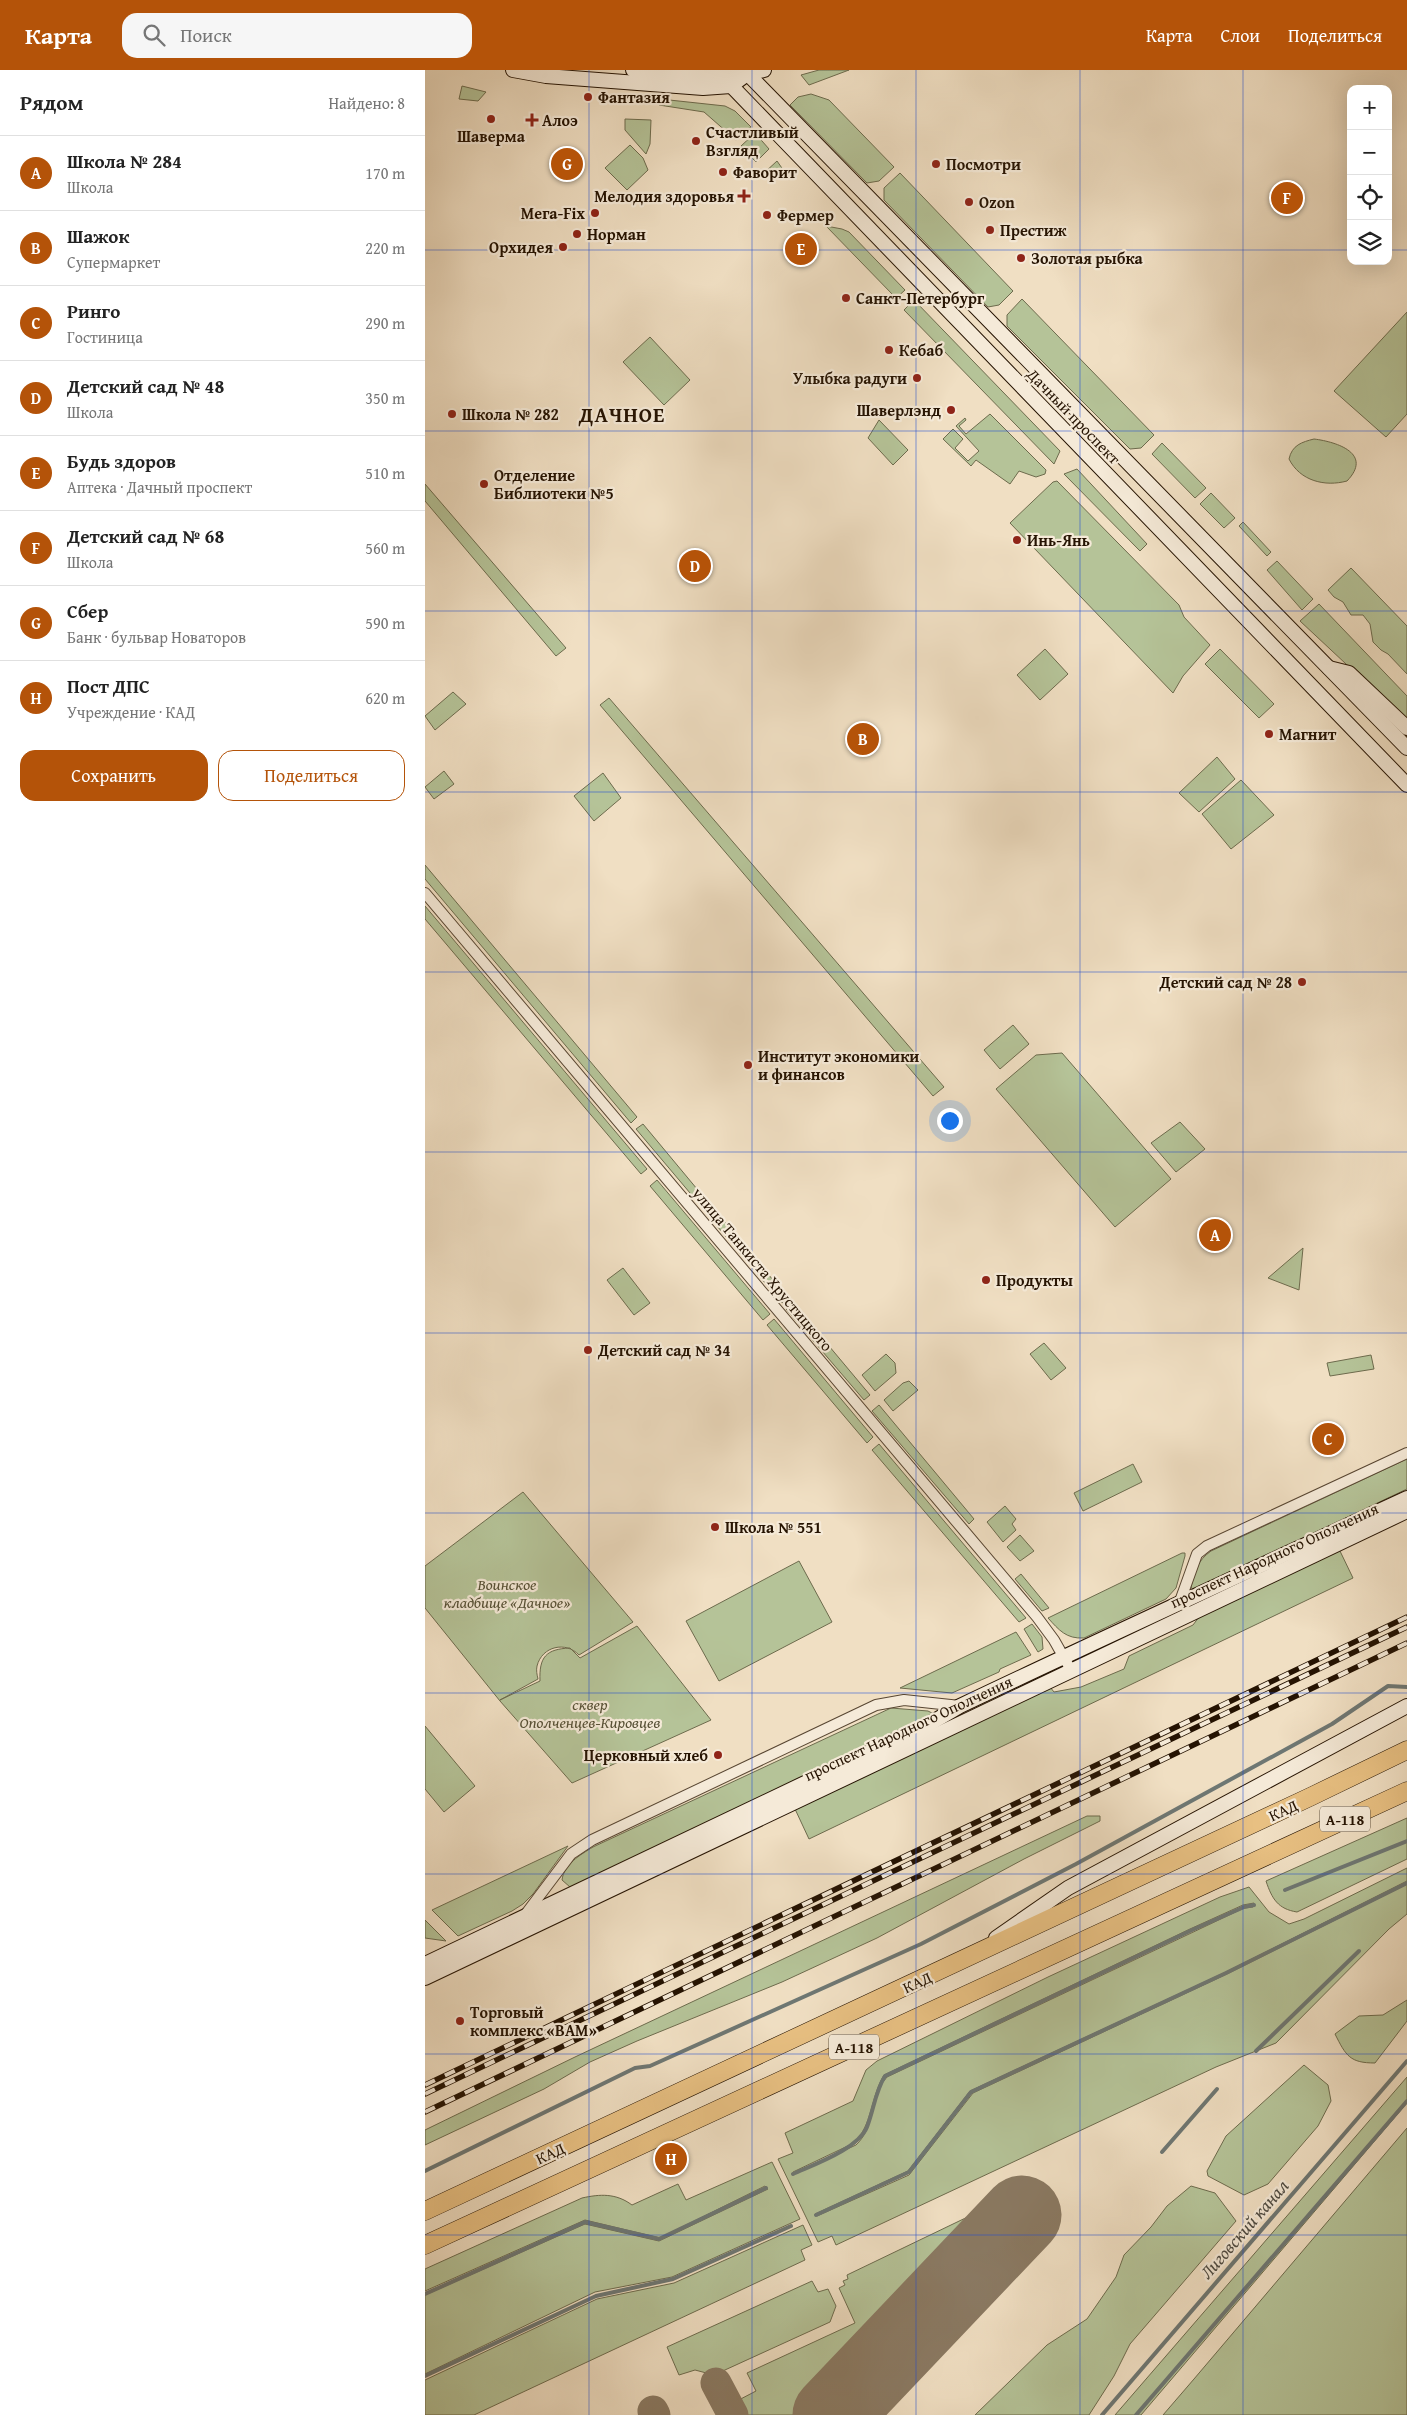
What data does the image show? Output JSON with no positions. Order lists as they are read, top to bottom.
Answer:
{
  "streets": {
    "highway": ["КАД", "А-118"],
    "main road": ["Дачный проспект", "проспект Народного Ополчения"],
    "street": ["улица Танкиста Хрустицкого"]
  },
  "crossings": [
    ["улица Танкиста Хрустицкого", "проспект Народного Ополчения"]
  ],
  "districts": ["ДАЧНОЕ"],
  "water": ["Лиговский канал"],
  "parks": ["Воинское кладбище «Дачное»", "сквер Ополченцев-Кировцев"],
  "places": {
    "other": [
      "Фантазия",
      "Шаверма",
      "Счастливый Взгляд",
      "Посмотри",
      "Фаворит",
      "Ozon",
      "Мега-Fix",
      "Фермер",
      "Престиж",
      "Норман",
      "Орхидея",
      "Золотая рыбка",
      "Санкт-Петербург",
      "Кебаб",
      "Улыбка радуги",
      "Шаверлэнд",
      "Школа № 282",
      "Отделение Библиотеки №5",
      "Инь-Янь",
      "Магнит",
      "Детский сад № 28",
      "Институт экономики и финансов",
      "Продукты",
      "Детский сад № 34",
      "Школа № 551",
      "Церковный хлеб",
      "Торговый комплекс «ВАМ»"
    ],
    "health": ["Алоэ", "Мелодия здоровья"]
  },
  "page": {
    "header": "Карта",
    "search": "Поиск",
    "nav": ["Карта", "Слои", "Поделиться"],
    "heading": ["Рядом", "Найдено: 8"],
    "map_buttons": ["+", "−"],
    "list": [
      {
        "mark": "A",
        "name": "Школа № 284",
        "note": "Школа",
        "value": "170 m"
      },
      {
        "mark": "B",
        "name": "Шажок",
        "note": "Супермаркет",
        "value": "220 m"
      },
      {
        "mark": "C",
        "name": "Ринго",
        "note": "Гостиница",
        "value": "290 m"
      },
      {
        "mark": "D",
        "name": "Детский сад № 48",
        "note": "Школа",
        "value": "350 m"
      },
      {
        "mark": "E",
        "name": "Будь здоров",
        "note": "Аптека · Дачный проспект",
        "value": "510 m"
      },
      {
        "mark": "F",
        "name": "Детский сад № 68",
        "note": "Школа",
        "value": "560 m"
      },
      {
        "mark": "G",
        "name": "Сбер",
        "note": "Банк · бульвар Новаторов",
        "value": "590 m"
      },
      {
        "mark": "H",
        "name": "Пост ДПС",
        "note": "Учреждение · КАД",
        "value": "620 m"
      }
    ],
    "pins": [
      "G",
      "F",
      "E",
      "D",
      "B",
      "A",
      "C",
      "H"
    ],
    "buttons": ["Сохранить", "Поделиться"]
  }
}
